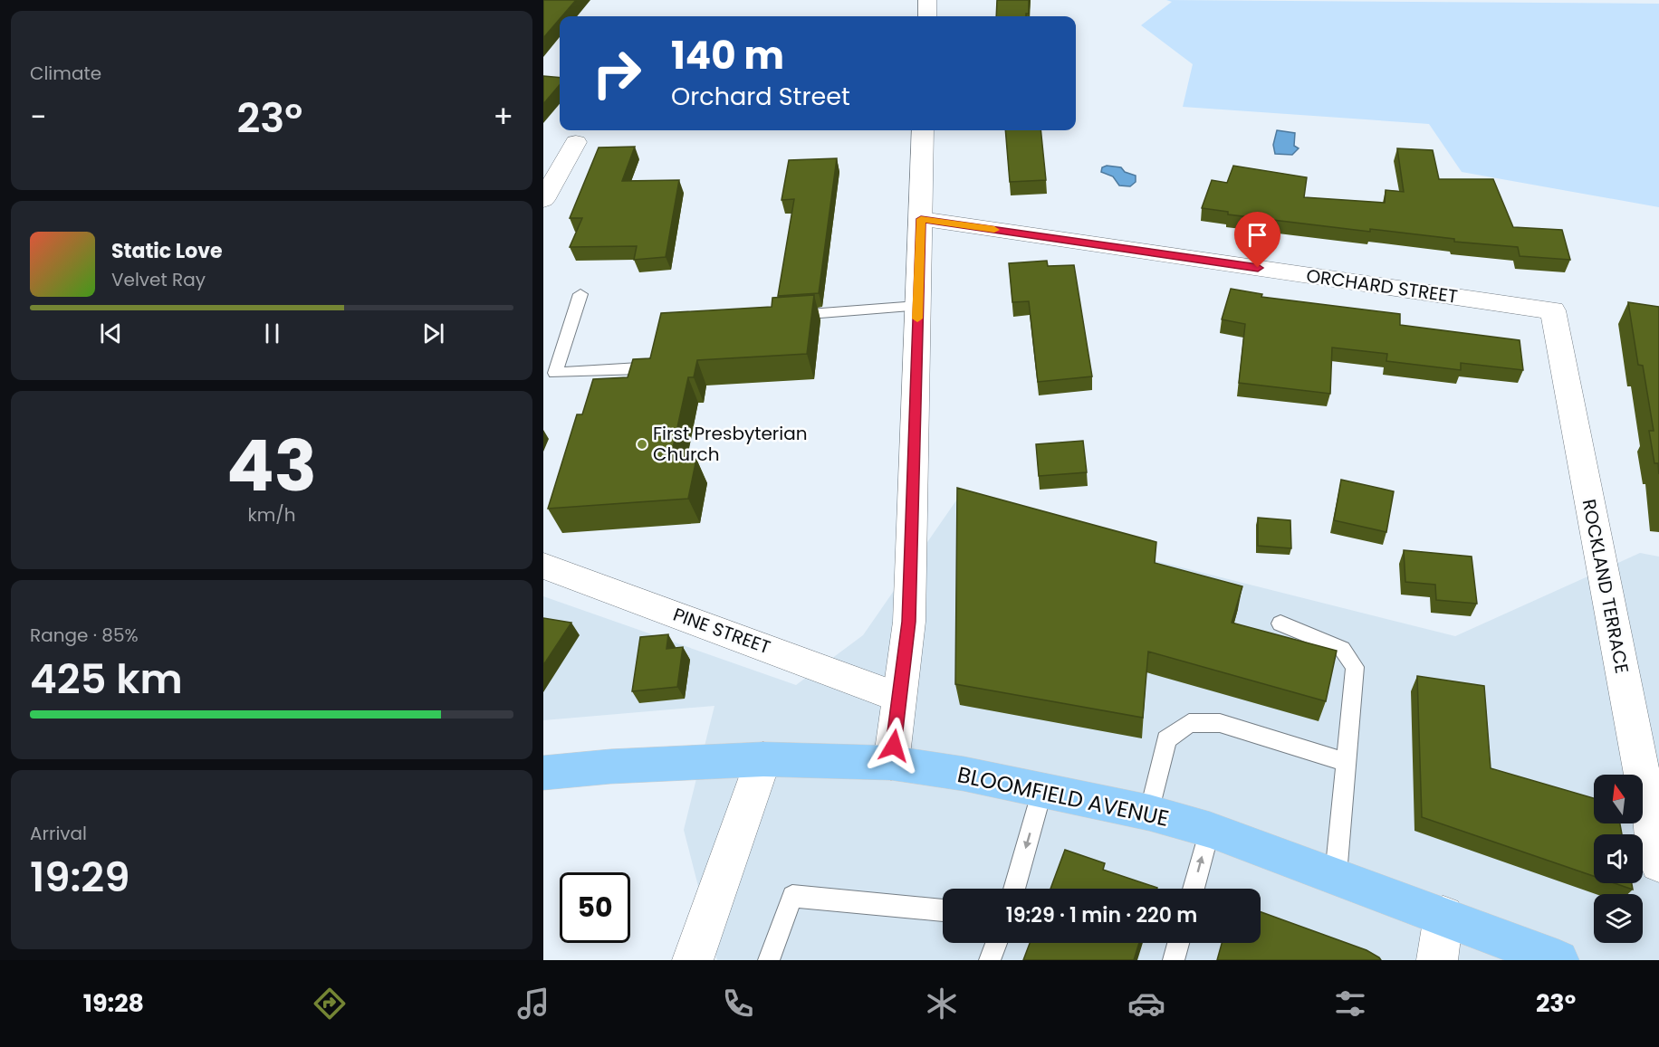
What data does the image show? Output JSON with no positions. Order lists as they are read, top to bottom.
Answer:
{
  "streets": {
    "main road": ["BLOOMFIELD AVENUE"],
    "street": ["ORCHARD STREET", "ROCKLAND TERRACE", "PINE STREET"]
  },
  "crossings": [
    ["ORCHARD STREET", "ROCKLAND TERRACE"]
  ],
  "places": ["First Presbyterian Church"],
  "north": "top",
  "page": {
    "tile": [
      "Climate",
      ["43", "km/h"],
      ["Range · 85%", "425 km"],
      ["Arrival", "19:29"]
    ],
    "turn": ["140 m", "Orchard Street"],
    "heat": ["−", "23°", "+"],
    "song": ["Static Love", "Velvet Ray"],
    "limit": "50",
    "trip": "19:29 · 1 min · 220 m",
    "tabs": ["19:28", "23°"]
  }
}
